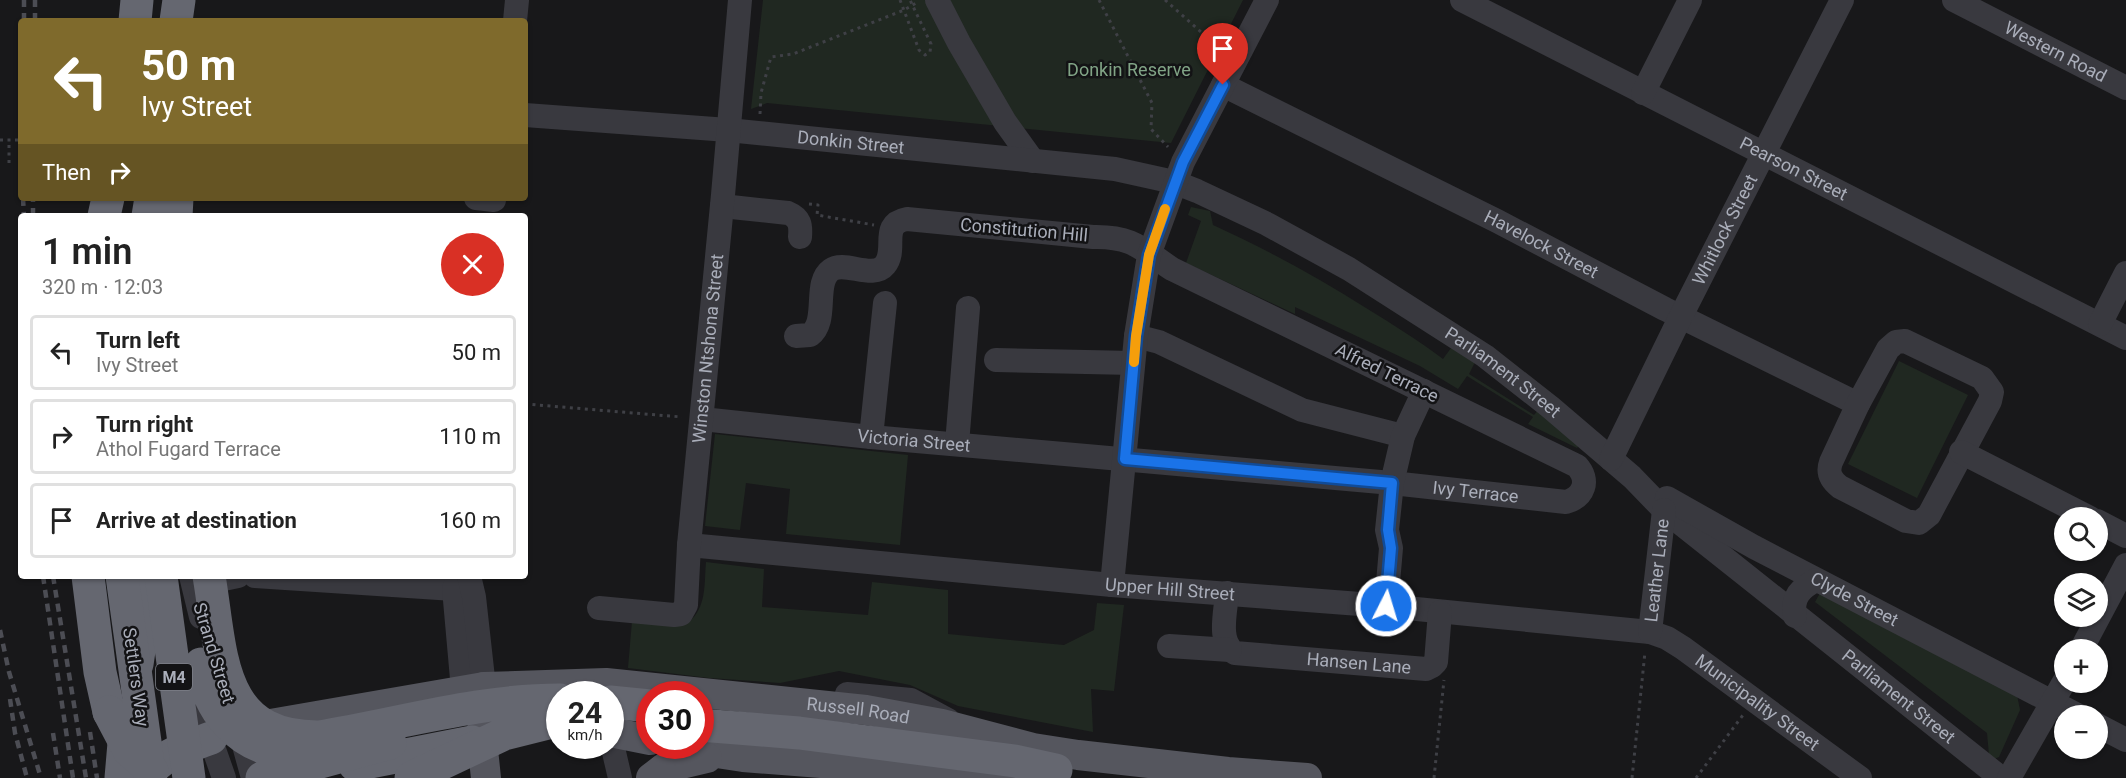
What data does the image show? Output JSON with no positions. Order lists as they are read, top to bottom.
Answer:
{
  "streets": {
    "highway": ["Settlers Way", "M4"],
    "main road": ["Russell Road"],
    "street": [
      "Western Road",
      "Donkin Street",
      "Pearson Street",
      "Whitlock Street",
      "Constitution Hill",
      "Havelock Street",
      "Winston Ntshona Street",
      "Alfred Terrace",
      "Parliament Street",
      "Victoria Street",
      "Ivy Terrace",
      "Leather Lane",
      "Upper Hill Street",
      "Clyde Street",
      "Strand Street",
      "Hansen Lane",
      "Municipality Street"
    ]
  },
  "crossings": [
    ["Donkin Street", "Winston Ntshona Street"],
    ["Donkin Street", "Parliament Street"],
    ["Pearson Street", "Whitlock Street"],
    ["Whitlock Street", "Havelock Street"],
    ["Whitlock Street", "Parliament Street"],
    ["Constitution Hill", "Alfred Terrace"],
    ["Winston Ntshona Street", "Victoria Street"],
    ["Winston Ntshona Street", "Upper Hill Street"],
    ["Alfred Terrace", "Ivy Terrace"],
    ["Parliament Street", "Leather Lane"],
    ["Parliament Street", "Clyde Street"],
    ["Victoria Street", "Ivy Terrace"],
    ["Leather Lane", "Upper Hill Street"],
    ["Leather Lane", "Municipality Street"],
    ["Upper Hill Street", "Hansen Lane"],
    ["Upper Hill Street", "Municipality Street"]
  ],
  "parks": ["Donkin Reserve"],
  "page": {
    "turn": ["50 m", "Ivy Street"],
    "then": "Then",
    "heading": ["1 min", "320 m · 12:03"],
    "list": [
      {
        "name": "Turn left",
        "note": "Ivy Street",
        "value": "50 m"
      },
      {
        "name": "Turn right",
        "note": "Athol Fugard Terrace",
        "value": "110 m"
      },
      {
        "name": "Arrive at destination",
        "value": "160 m"
      }
    ],
    "map_buttons": ["+", "−"],
    "speed": "24 km/h",
    "limit": "30"
  }
}
